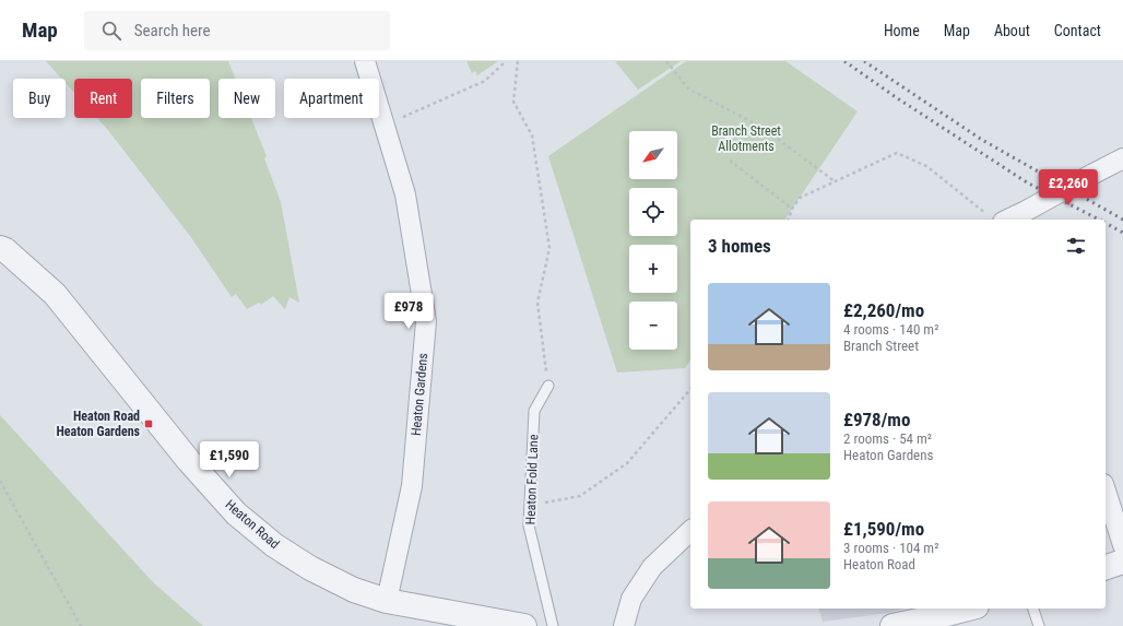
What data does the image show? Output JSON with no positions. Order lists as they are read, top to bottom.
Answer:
{
  "streets": {
    "street": ["Heaton Gardens", "Heaton Road"],
    "lane": ["Heaton Fold Lane"]
  },
  "crossings": [
    ["Heaton Gardens", "Heaton Road"]
  ],
  "parks": ["Branch Street Allotments"],
  "places": {
    "transit": ["Heaton Road Heaton Gardens"]
  },
  "north": "bottom left",
  "page": {
    "header": "Map",
    "search": "Search here",
    "nav": [
      "Home",
      "Map",
      "About",
      "Contact"
    ],
    "chip": [
      "Buy",
      "Rent",
      "Filters",
      "New",
      "Apartment"
    ],
    "map_buttons": ["+", "−"],
    "price": ["£2,260", "£978", "£1,590"],
    "heading": "3 homes",
    "list": [
      {
        "name": "£2,260/mo",
        "note": "4 rooms · 140 m² · Branch Street"
      },
      {
        "name": "£978/mo",
        "note": "2 rooms · 54 m² · Heaton Gardens"
      },
      {
        "name": "£1,590/mo",
        "note": "3 rooms · 104 m² · Heaton Road"
      }
    ]
  }
}
